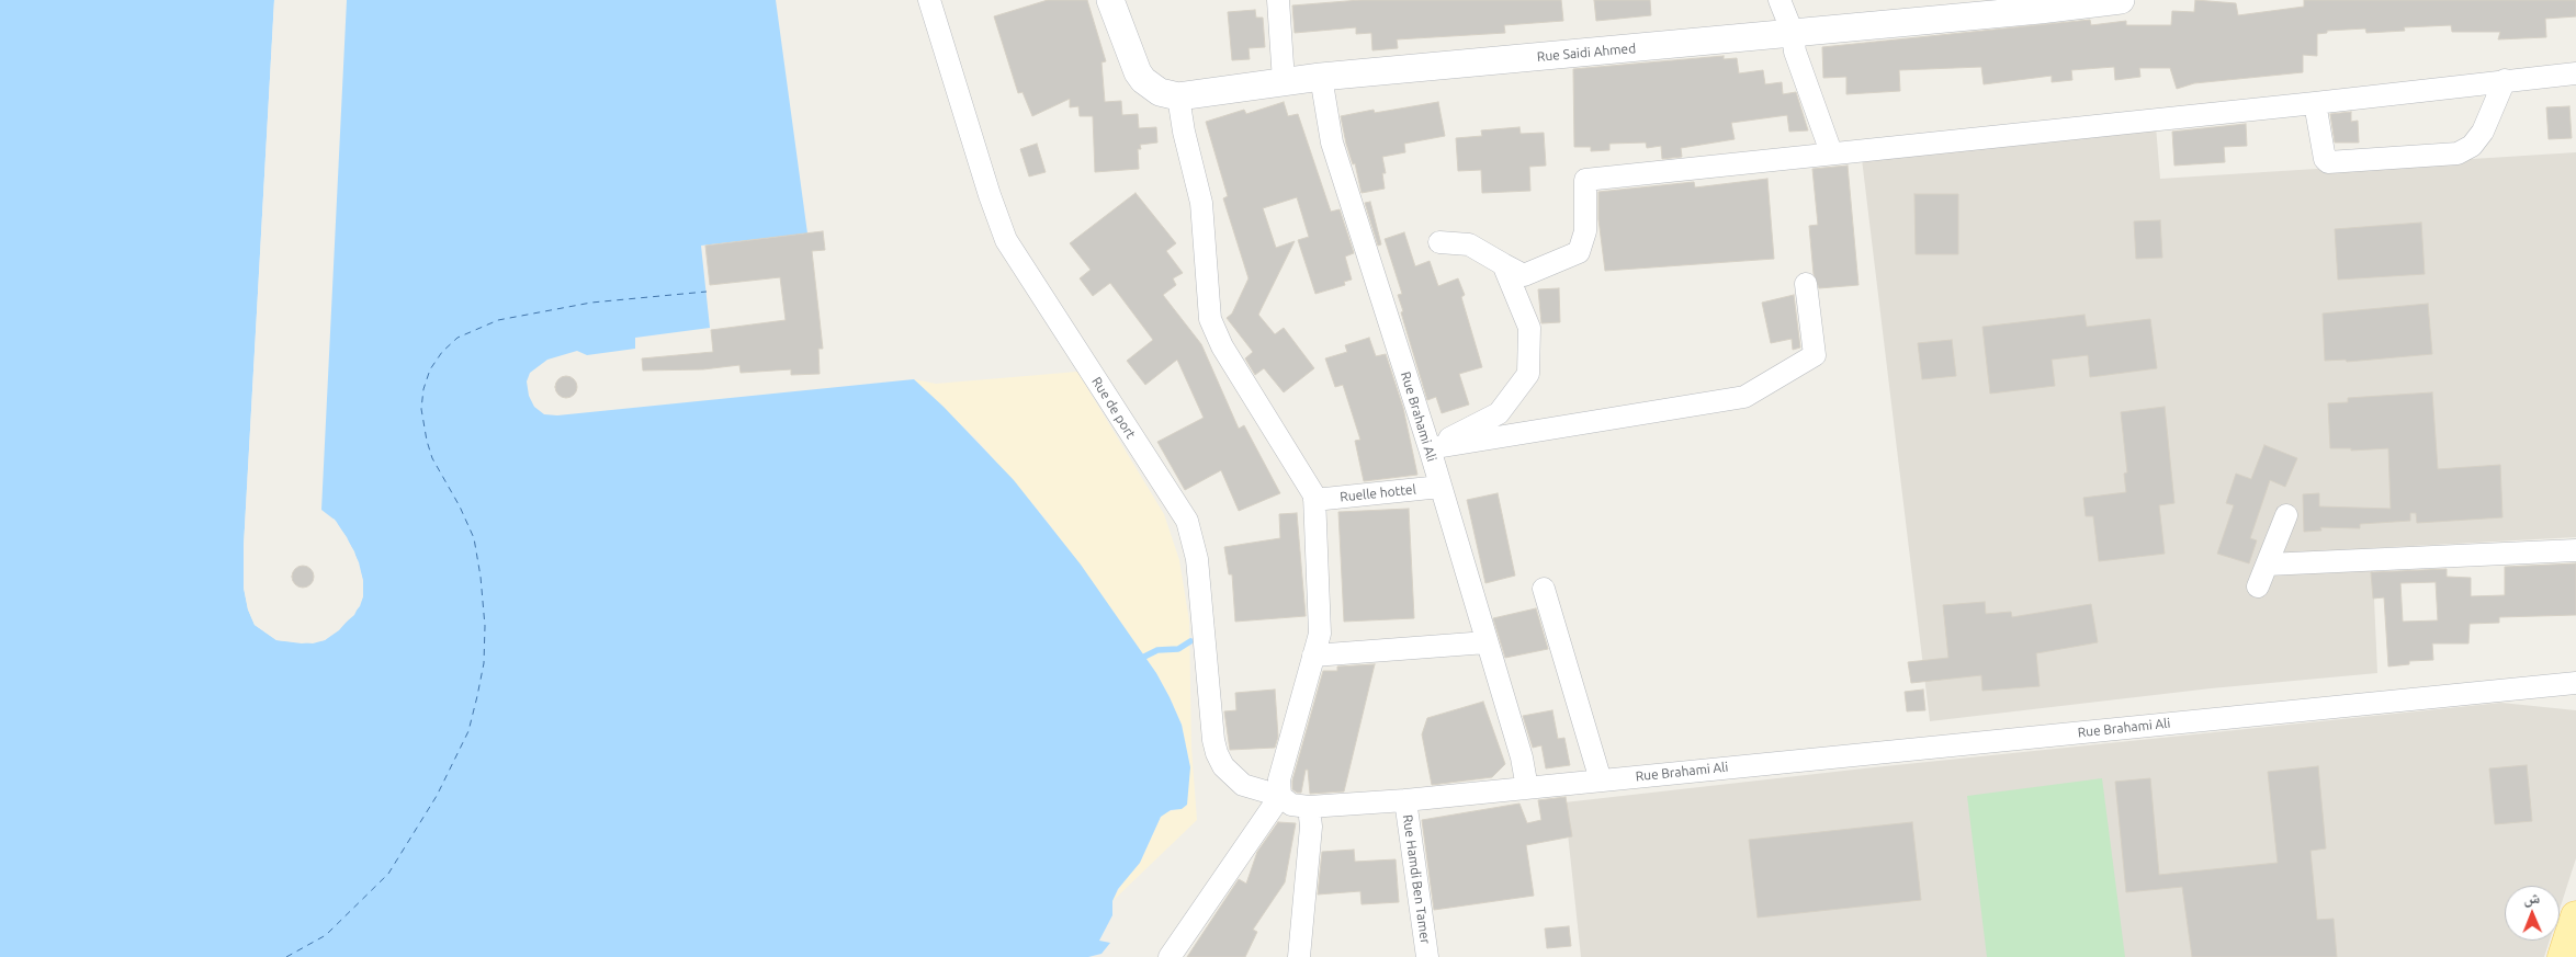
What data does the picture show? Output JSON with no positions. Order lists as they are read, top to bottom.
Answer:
{
  "streets": {
    "street": [
      "Rue Saidi Ahmed",
      "Rue de port",
      "Rue Brahami Ali",
      "Ruelle hottel",
      "Rue Hamdi Ben Tamer"
    ]
  },
  "crossings": [
    ["Rue Saidi Ahmed", "Rue Brahami Ali"],
    ["Rue Brahami Ali", "Ruelle hottel"]
  ],
  "north": "top"
}
